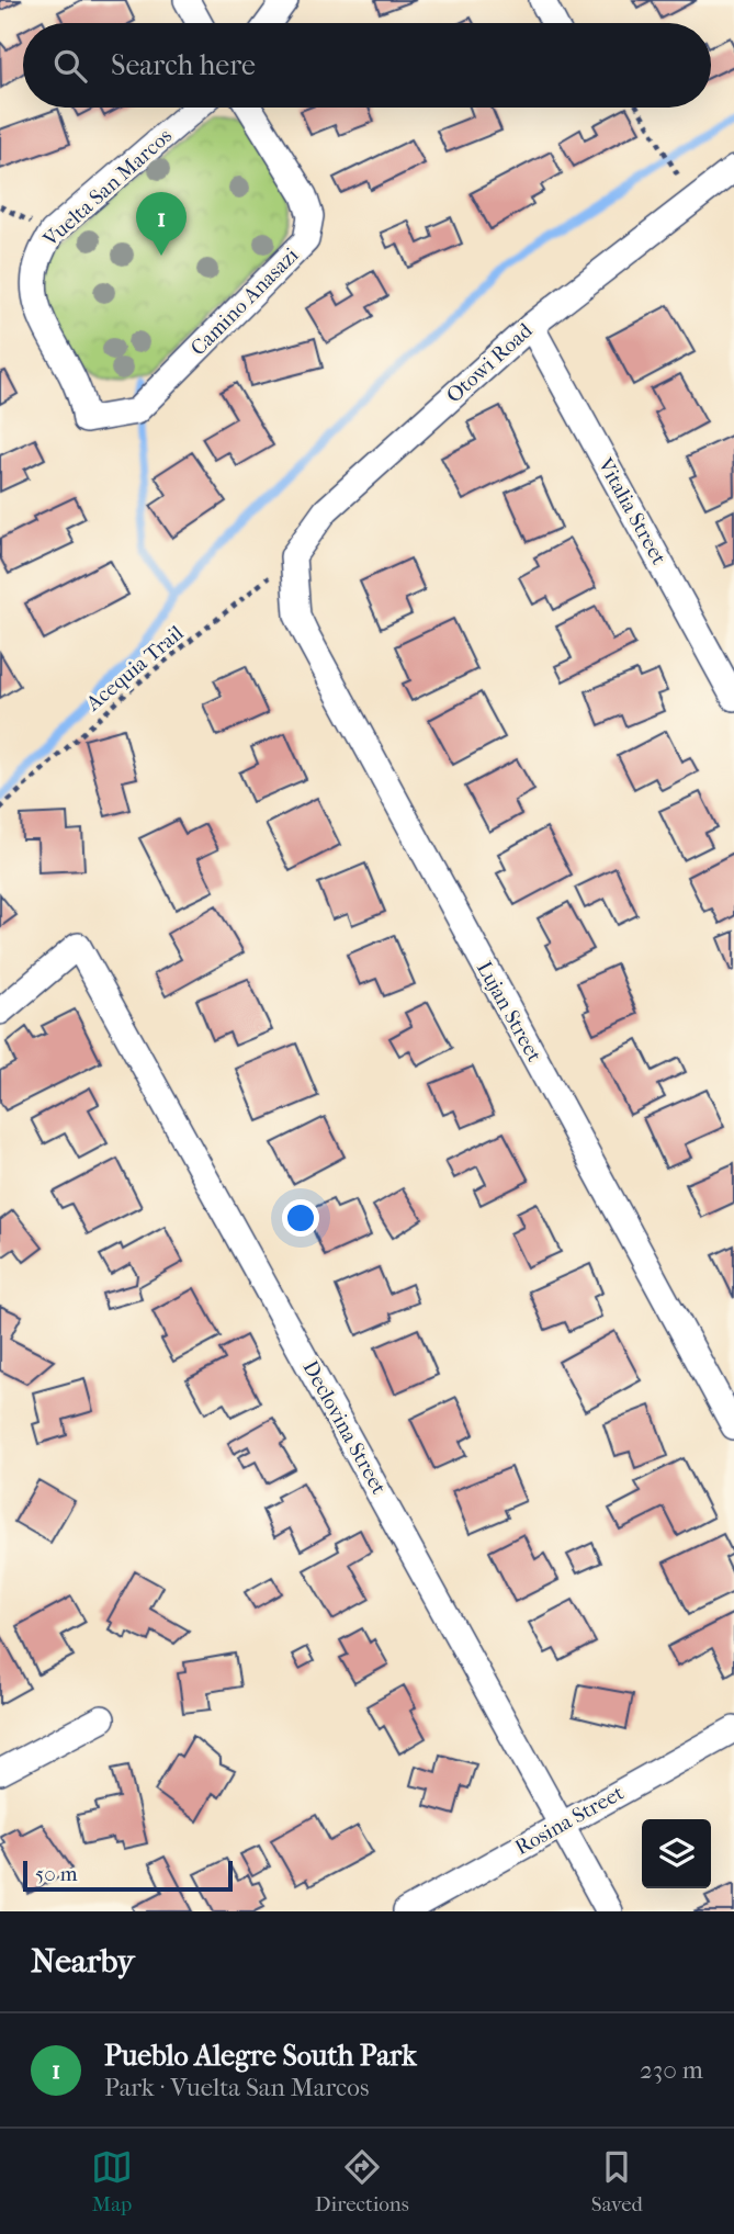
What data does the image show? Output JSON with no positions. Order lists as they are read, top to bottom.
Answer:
{
  "streets": {
    "street": [
      "Vuelta San Marcos",
      "Camino Anasazi",
      "Otowi Road",
      "Vitalia Street",
      "Lujan Street",
      "Declovina Street",
      "Rosina Street"
    ],
    "path": ["Acequia Trail"]
  },
  "crossings": [
    ["Vuelta San Marcos", "Camino Anasazi"],
    ["Otowi Road", "Vitalia Street"],
    ["Otowi Road", "Acequia Trail"],
    ["Otowi Road", "Lujan Street"],
    ["Acequia Trail", "Lujan Street"],
    ["Declovina Street", "Rosina Street"]
  ],
  "scale_bar": "50 m",
  "page": {
    "search": "Search here",
    "pins": "1",
    "scale": "50 m",
    "heading": "Nearby",
    "list": [
      {
        "mark": "1",
        "name": "Pueblo Alegre South Park",
        "note": "Park · Vuelta San Marcos",
        "value": "230 m"
      }
    ],
    "nav": ["Map", "Directions", "Saved"]
  }
}
